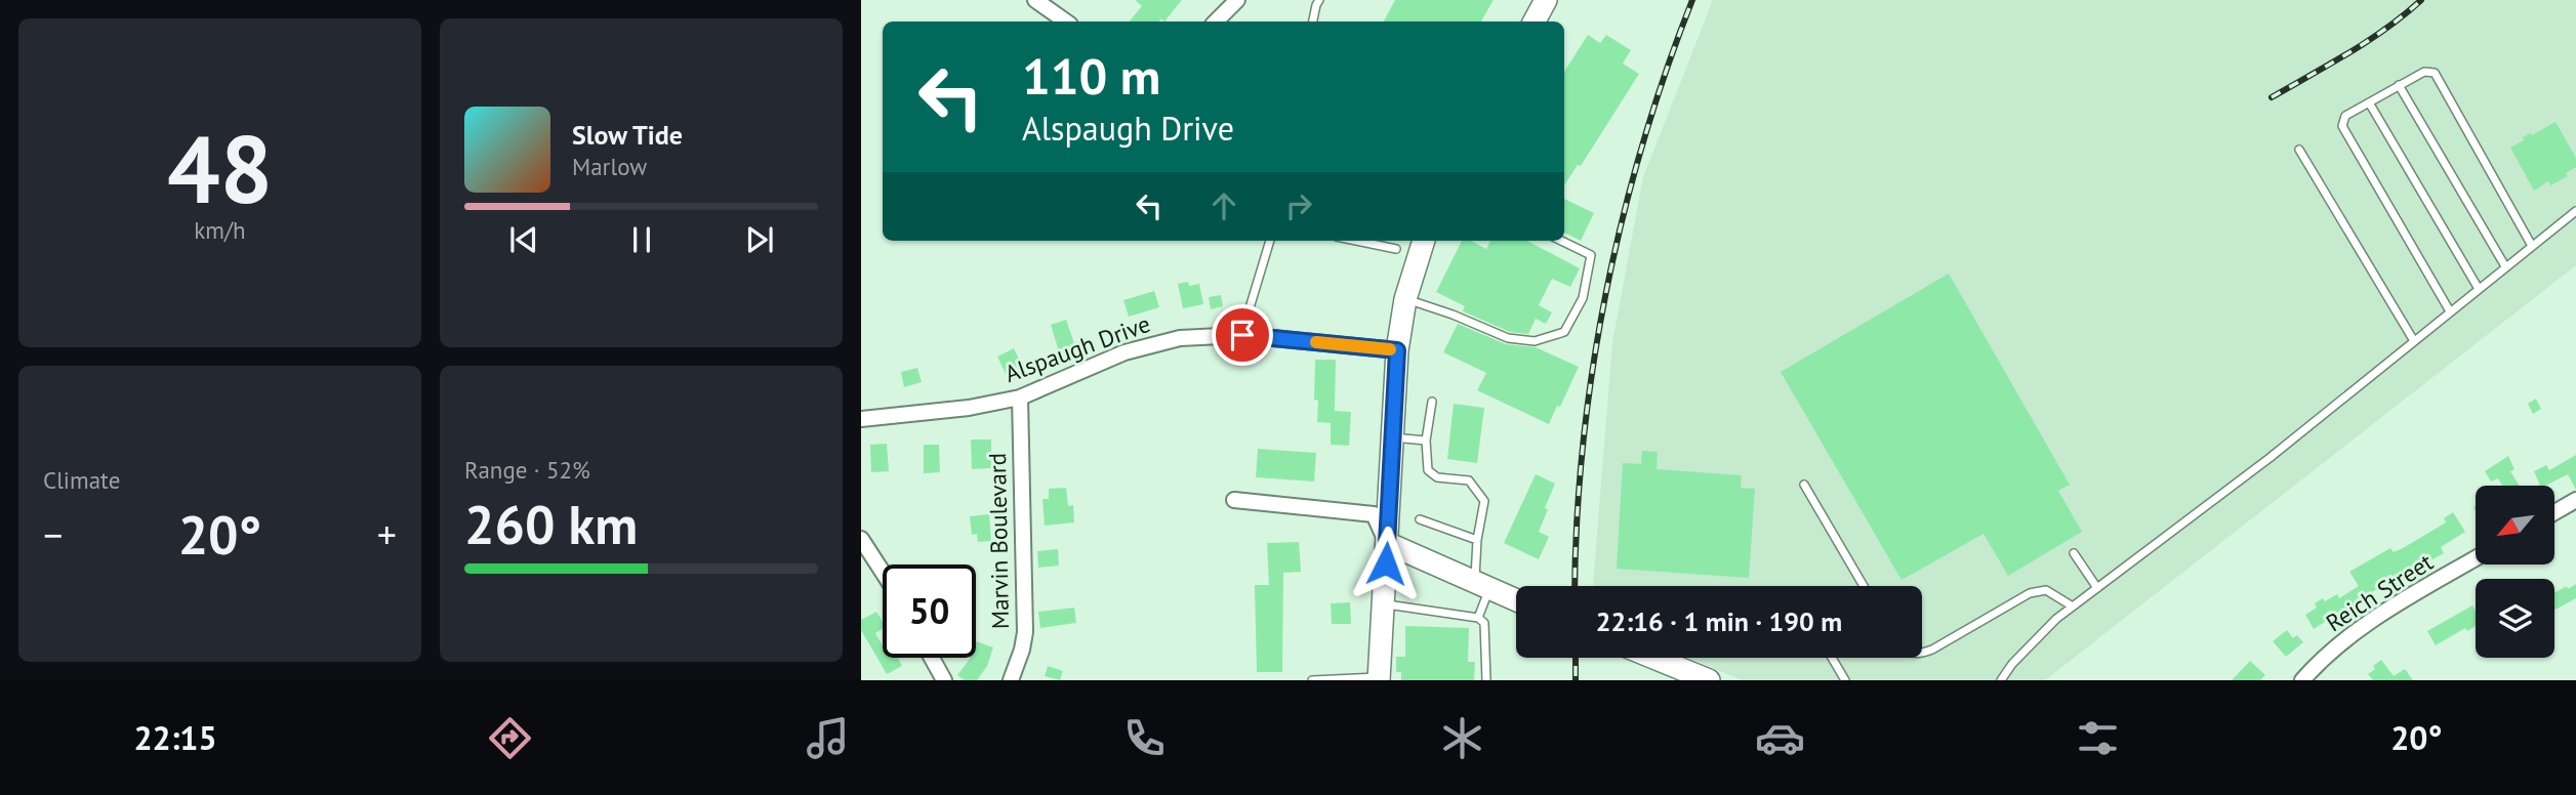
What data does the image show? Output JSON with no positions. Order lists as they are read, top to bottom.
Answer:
{
  "streets": {
    "street": ["Alspaugh Drive", "Marvin Boulevard", "Reich Street"]
  },
  "crossings": [
    ["Alspaugh Drive", "Marvin Boulevard"]
  ],
  "north": "bottom left",
  "page": {
    "tile": [
      ["48", "km/h"],
      "Climate",
      ["Range · 52%", "260 km"]
    ],
    "turn": ["110 m", "Alspaugh Drive"],
    "song": ["Slow Tide", "Marlow"],
    "heat": ["−", "20°", "+"],
    "limit": "50",
    "trip": "22:16 · 1 min · 190 m",
    "tabs": ["22:15", "20°"]
  }
}
